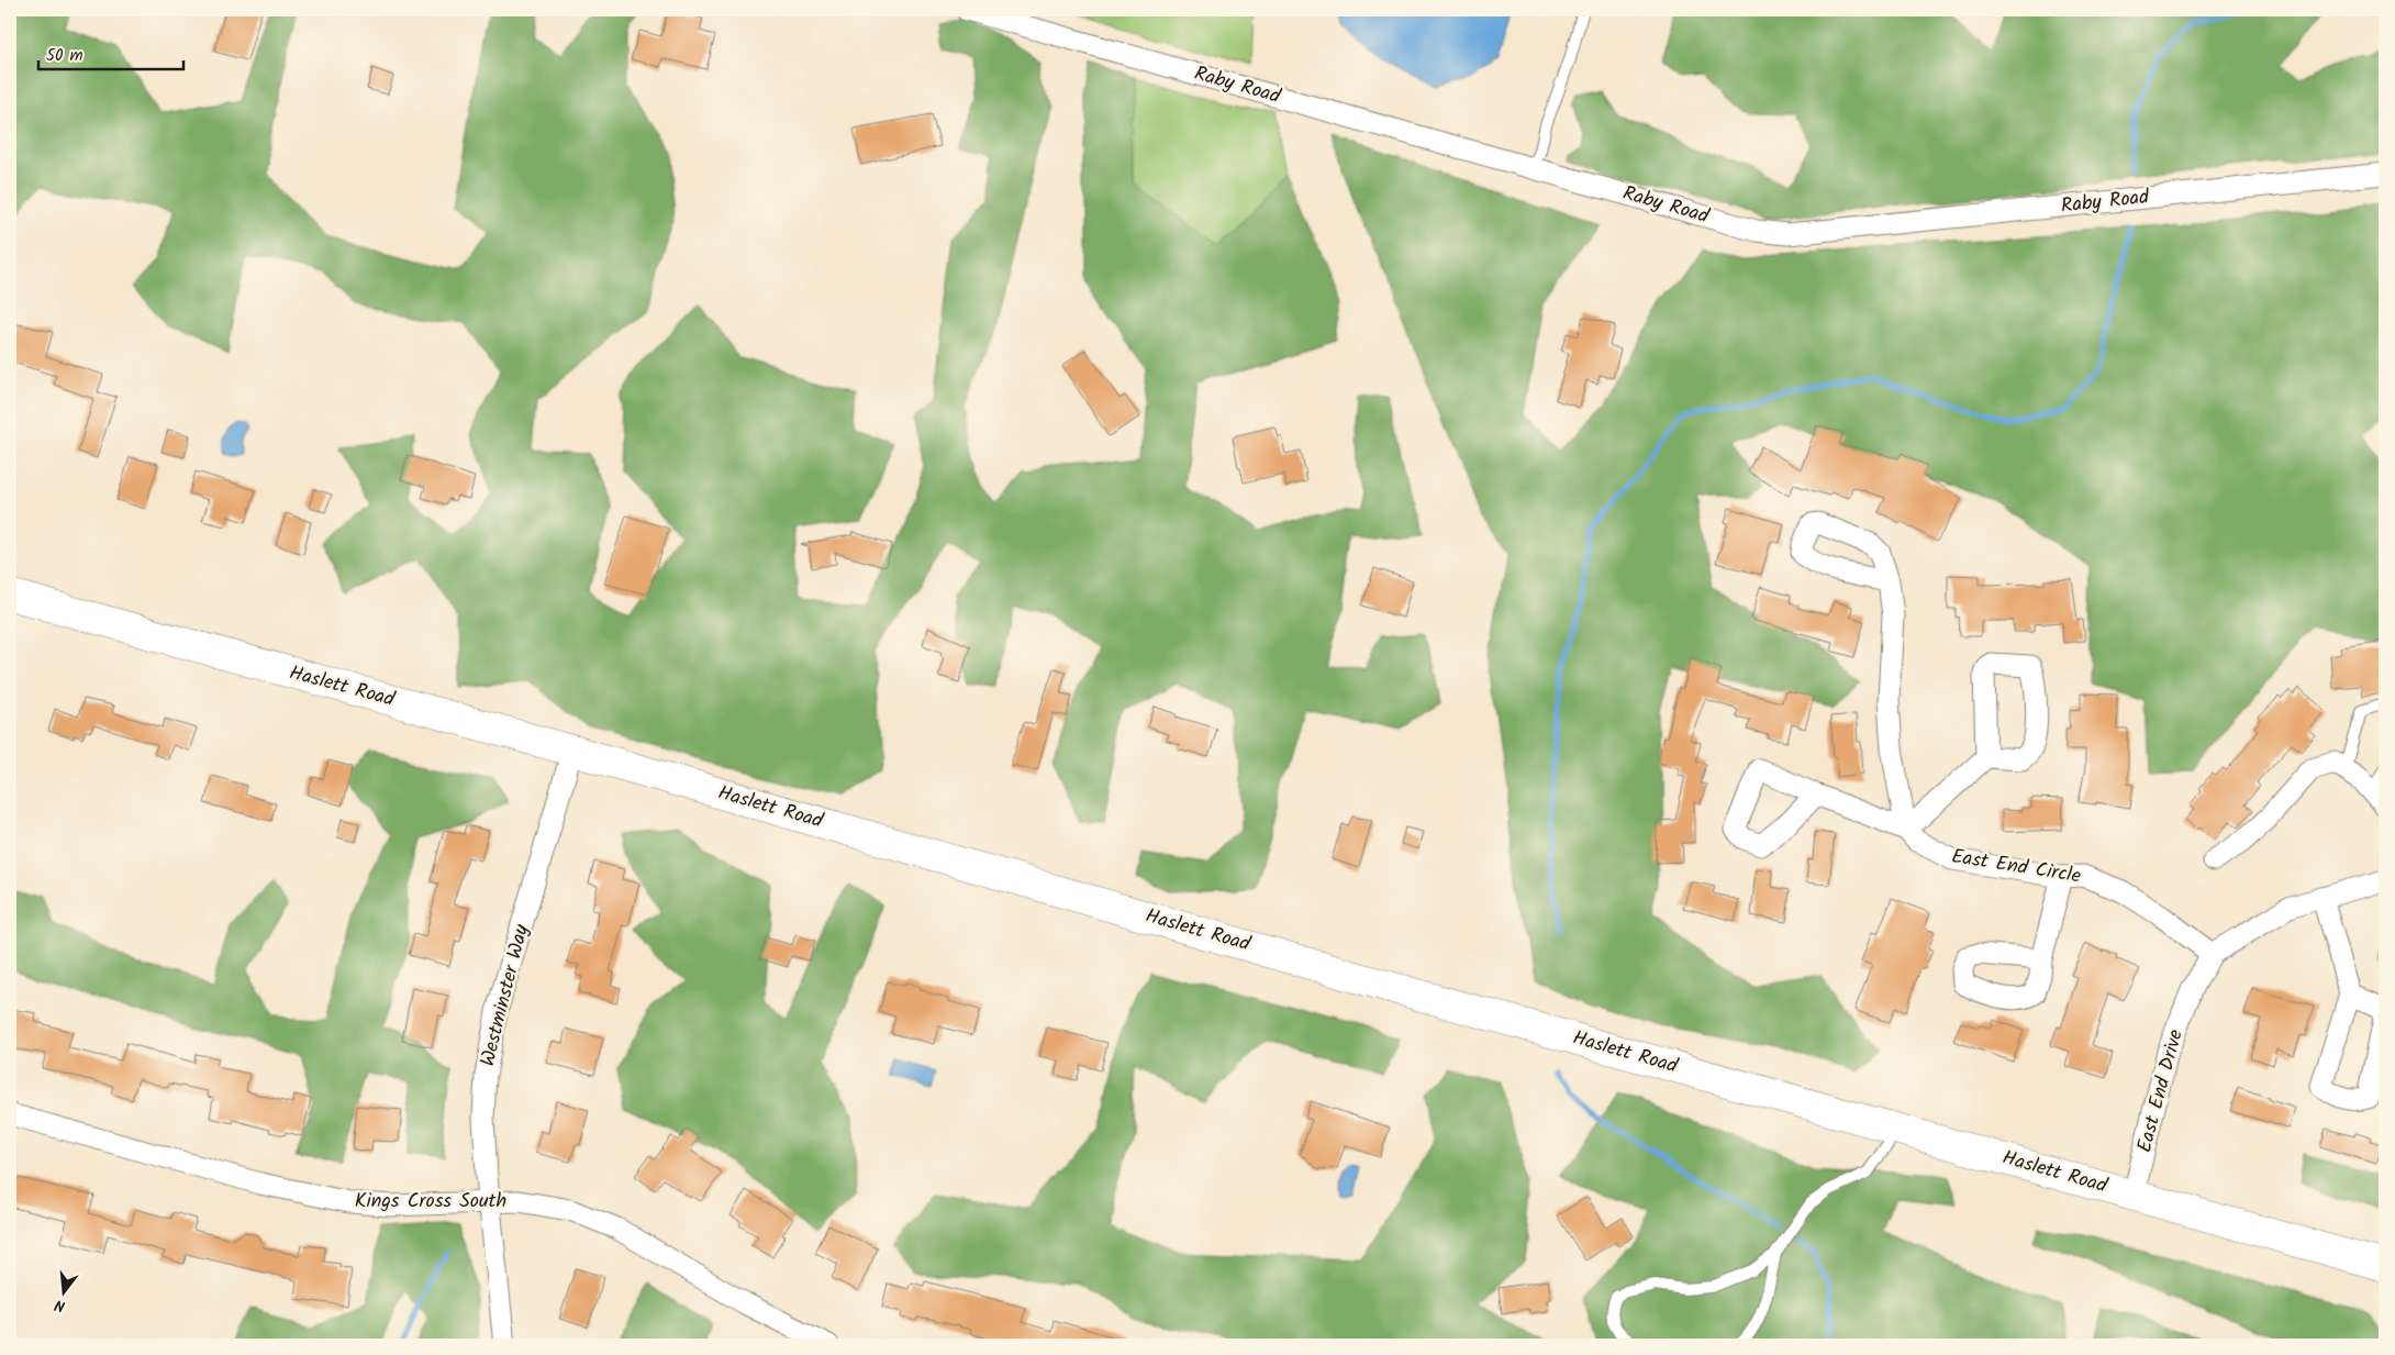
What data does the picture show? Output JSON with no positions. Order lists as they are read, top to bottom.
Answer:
{
  "streets": {
    "main road": ["Haslett Road"],
    "street": [
      "Raby Road",
      "East End Circle",
      "Westminster Way",
      "East End Drive",
      "Kings Cross South"
    ]
  },
  "crossings": [
    ["Haslett Road", "Westminster Way"],
    ["Haslett Road", "East End Drive"],
    ["East End Circle", "East End Drive"],
    ["Westminster Way", "Kings Cross South"]
  ],
  "scale_bar": "50 m",
  "north": "bottom"
}
